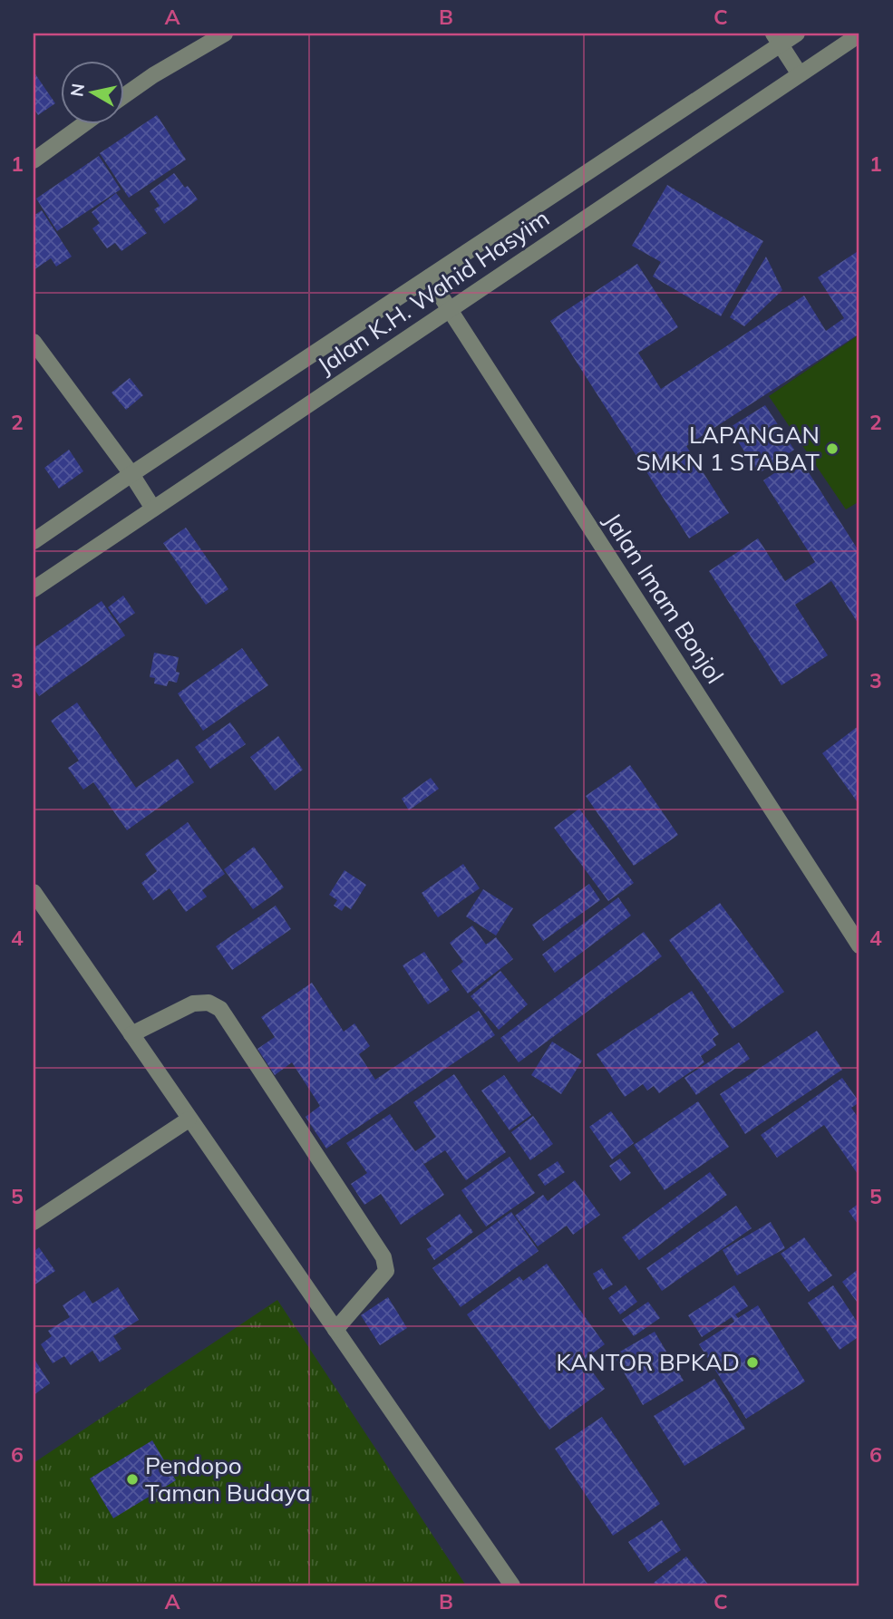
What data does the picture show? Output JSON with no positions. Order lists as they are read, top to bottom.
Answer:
{
  "streets": {
    "street": ["Jalan K.H. Wahid Hasyim", "Jalan Imam Bonjol"]
  },
  "crossings": [
    ["Jalan K.H. Wahid Hasyim", "Jalan Imam Bonjol"]
  ],
  "places": ["LAPANGAN SMKN 1 STABAT", "KANTOR BPKAD", "Pendopo Taman Budaya"],
  "north": "left",
  "grid": {
    "columns": ["A", "B", "C"],
    "rows": [
      "1",
      "2",
      "3",
      "4",
      "5",
      "6"
    ]
  }
}
